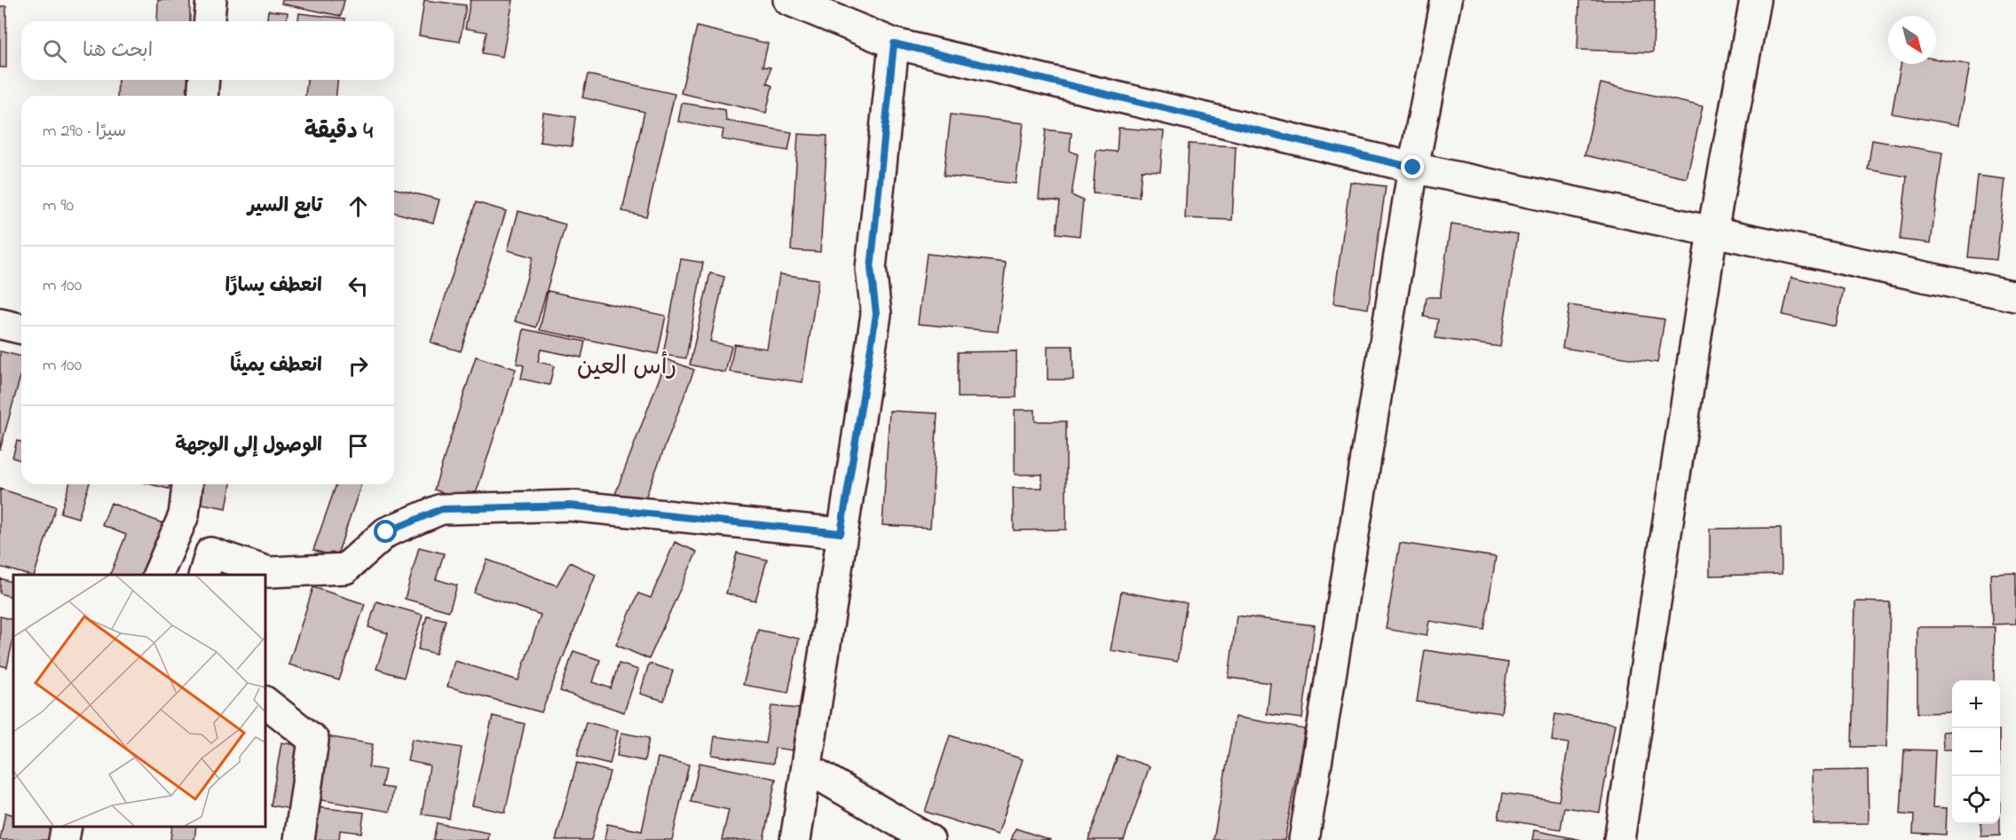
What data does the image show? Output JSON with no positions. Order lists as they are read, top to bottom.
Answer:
{
  "districts": ["رأس العين"],
  "north": "bottom right",
  "page": {
    "search": "ابحث هنا",
    "heading": ["4 دقيقة", "سيرًا · 290 m"],
    "list": [
      ["تابع السير", "90 m"],
      ["انعطف يسارًا", "100 m"],
      ["انعطف يمينًا", "100 m"],
      "الوصول إلى الوجهة"
    ],
    "map_buttons": ["+", "−"]
  }
}
